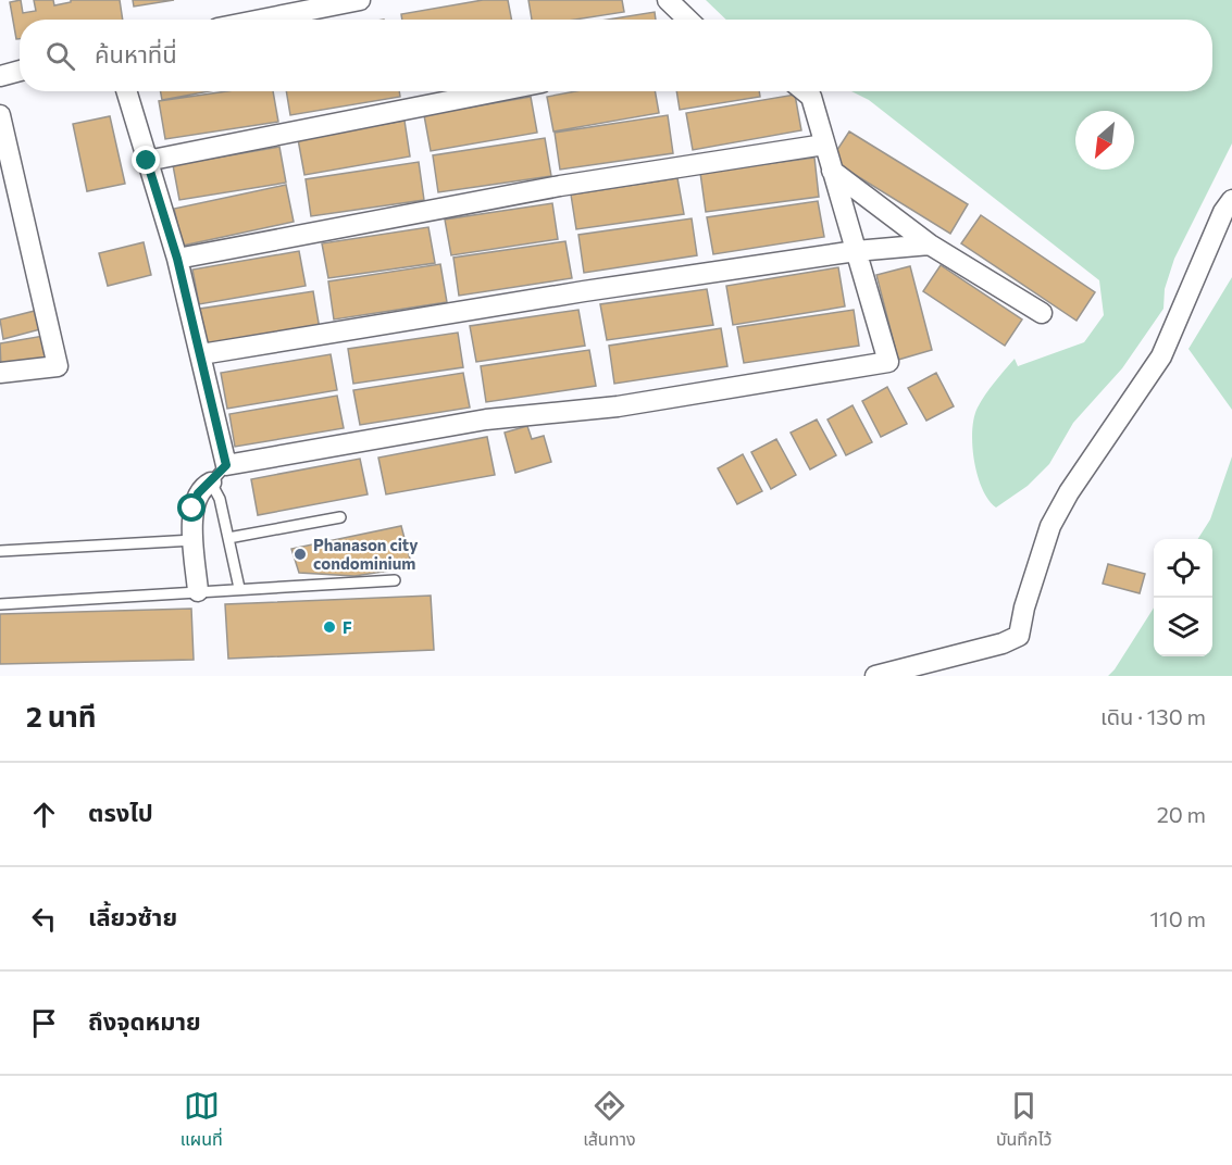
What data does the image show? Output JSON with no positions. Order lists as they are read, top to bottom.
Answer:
{
  "places": ["Phanason city condominium", "F"],
  "north": "bottom left",
  "page": {
    "search": "ค้นหาที่นี่",
    "heading": ["2 นาที", "เดิน · 130 m"],
    "list": [
      ["ตรงไป", "20 m"],
      ["เลี้ยวซ้าย", "110 m"],
      "ถึงจุดหมาย"
    ],
    "nav": ["แผนที่", "เส้นทาง", "บันทึกไว้"]
  }
}
